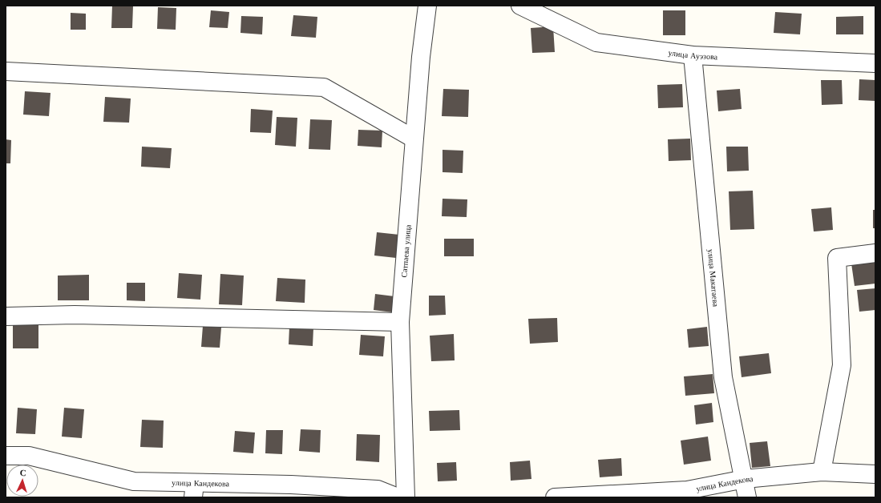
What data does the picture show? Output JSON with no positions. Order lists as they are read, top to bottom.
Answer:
{
  "streets": {
    "street": [
      "улица Ауэзова",
      "Сатпаева улица",
      "улица Макатаева",
      "улица Кандекова"
    ]
  },
  "crossings": [
    ["улица Ауэзова", "улица Макатаева"],
    ["улица Макатаева", "улица Кандекова"]
  ],
  "north": "top"
}
